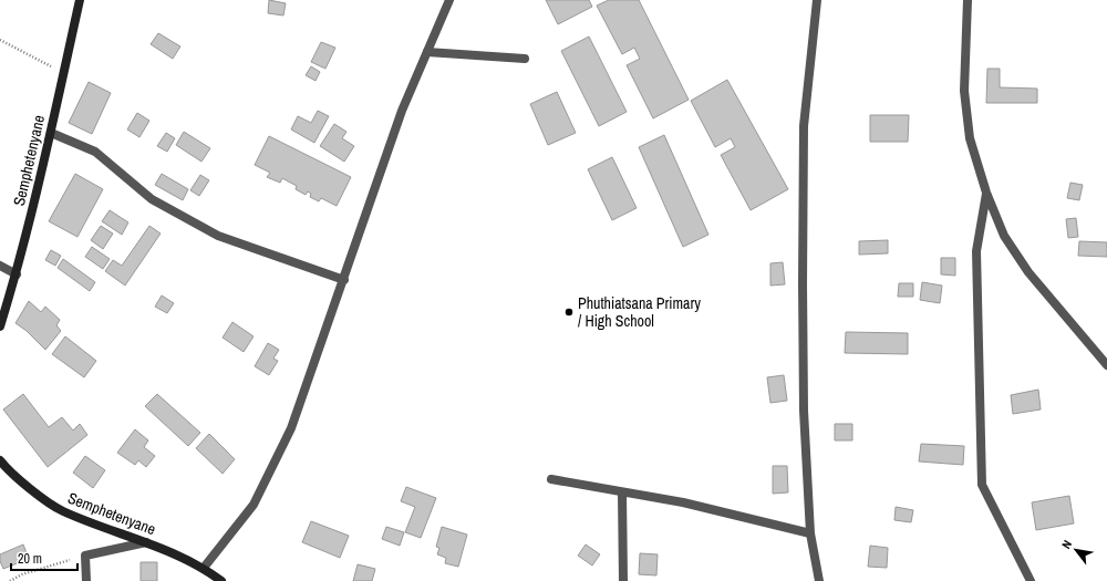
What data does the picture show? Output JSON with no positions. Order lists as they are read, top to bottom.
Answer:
{
  "streets": {
    "main road": ["Semphetenyane"]
  },
  "places": ["Phuthiatsana Primary / High School"],
  "scale_bar": "20 m",
  "north": "top left"
}
